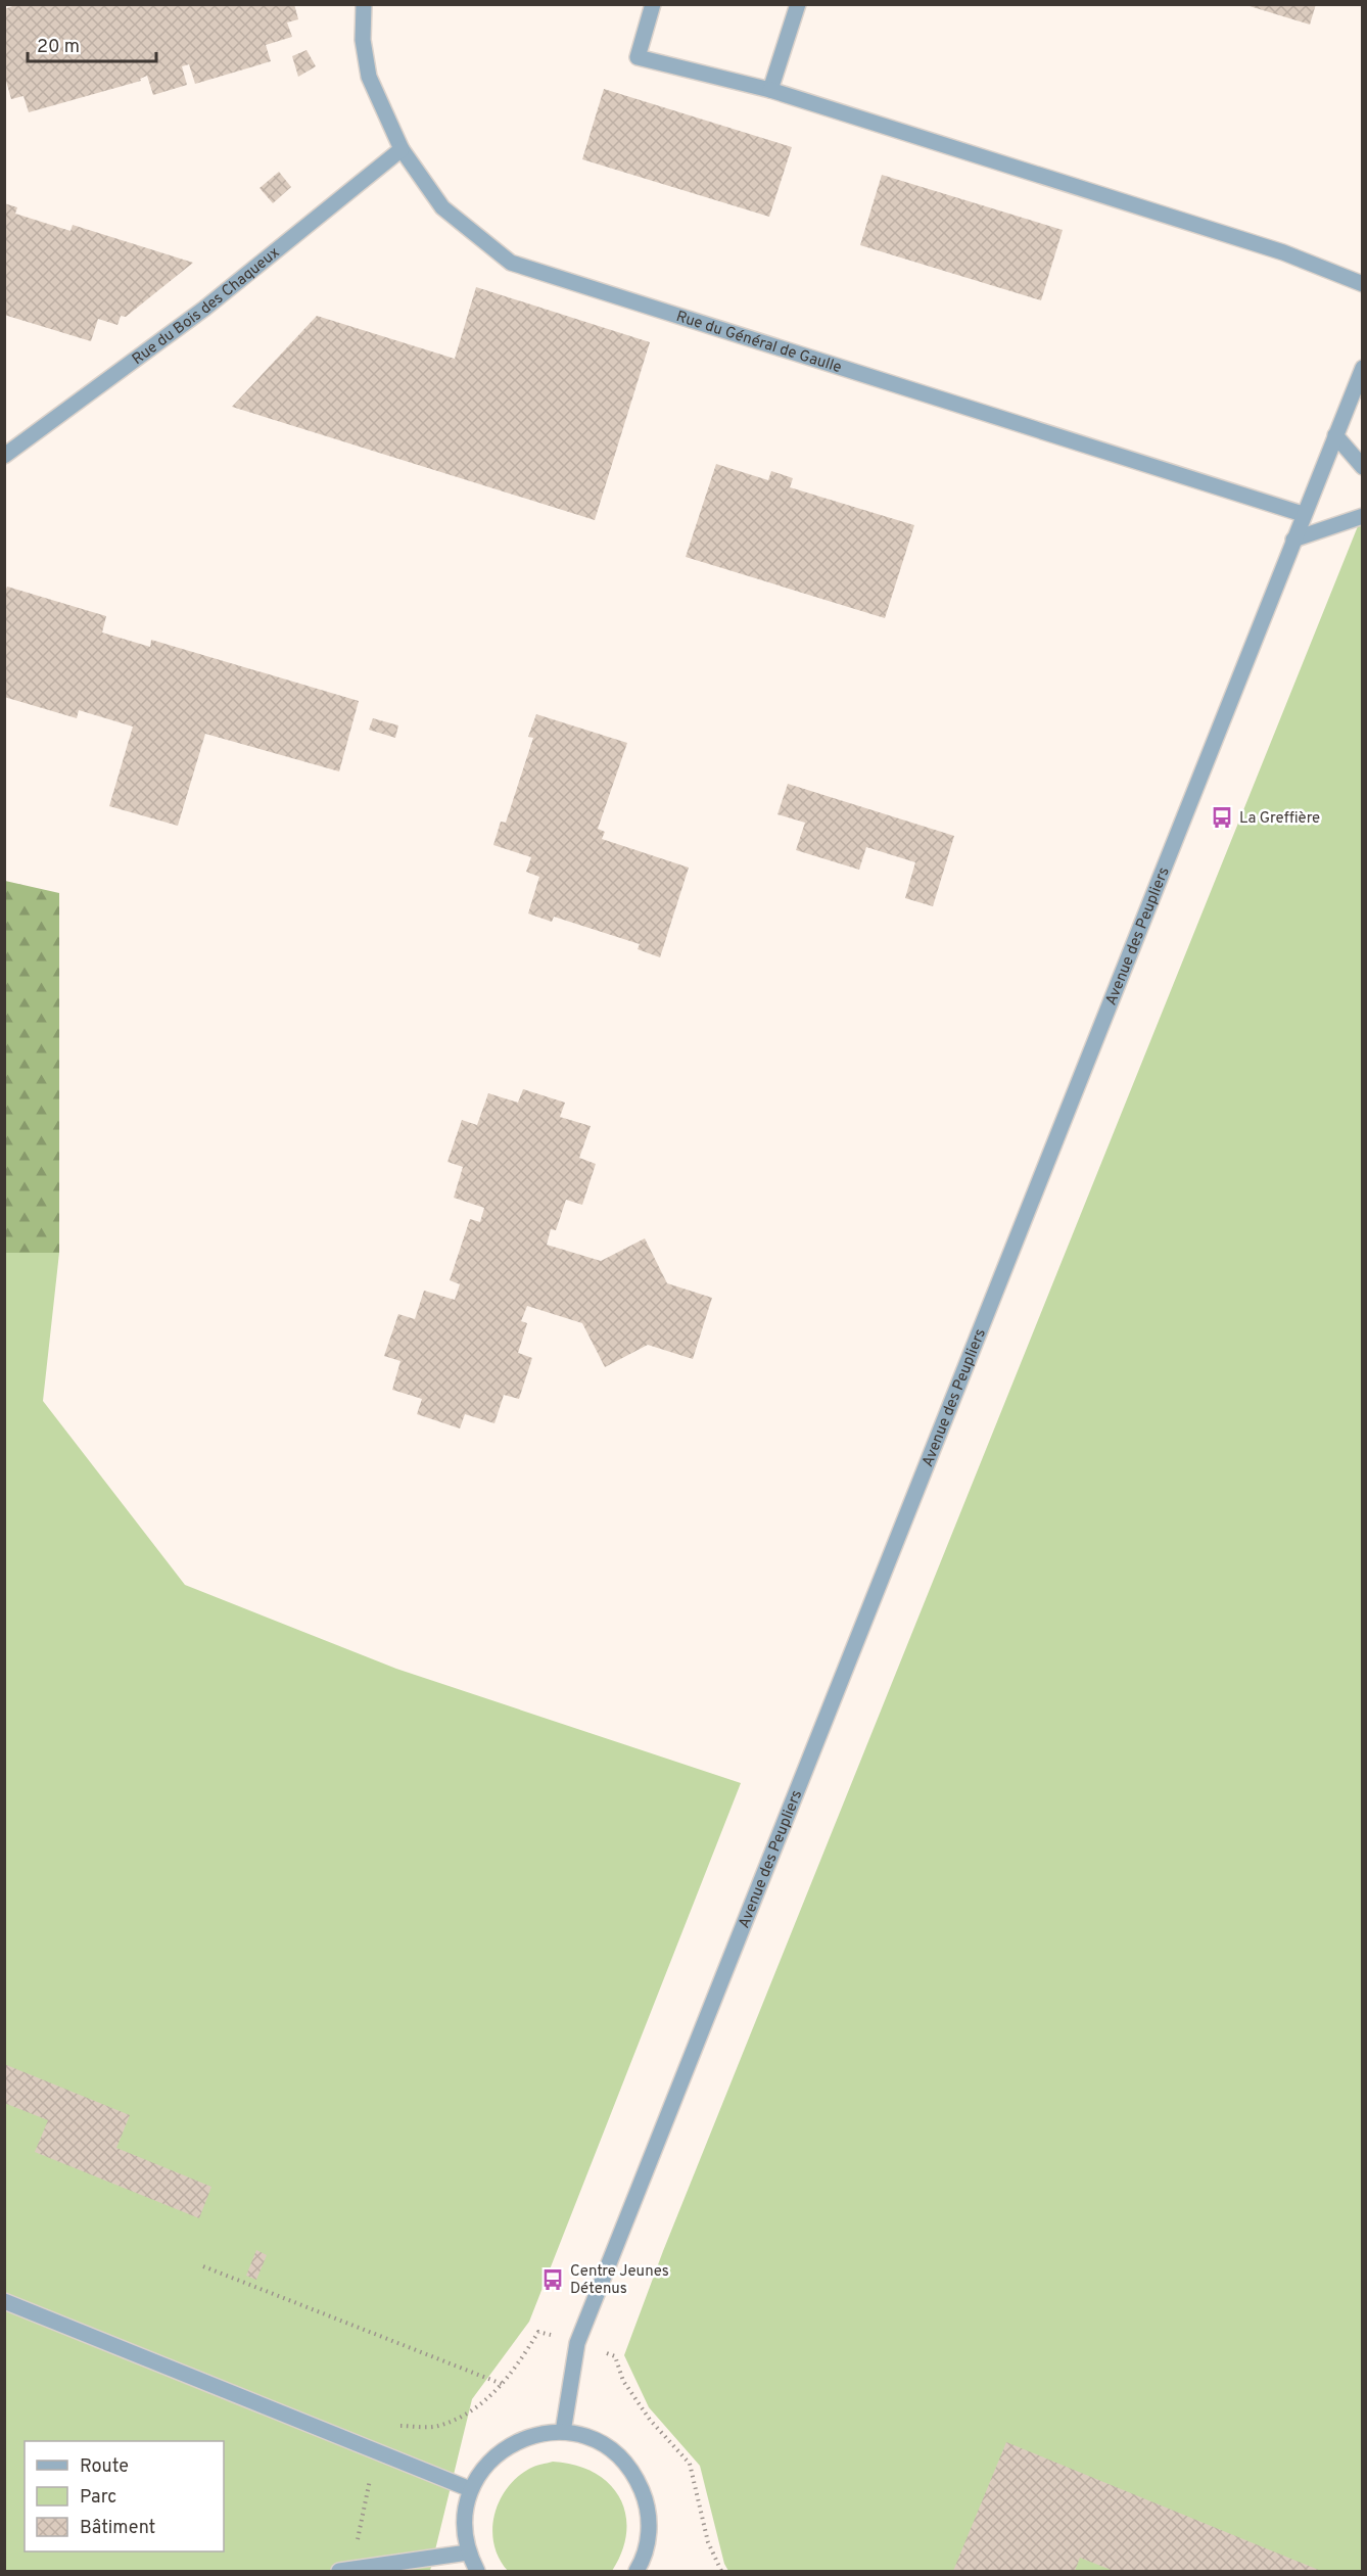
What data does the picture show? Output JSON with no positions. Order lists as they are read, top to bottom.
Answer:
{
  "streets": {
    "street": ["Rue du Bois des Chaqueux", "Rue du Général de Gaulle", "Avenue des Peupliers"]
  },
  "crossings": [
    ["Rue du Bois des Chaqueux", "Rue du Général de Gaulle"],
    ["Rue du Général de Gaulle", "Avenue des Peupliers"]
  ],
  "places": {
    "bus stop": ["La Greffière", "Centre Jeunes Détenus"]
  },
  "legend": ["Route", "Parc", "Bâtiment"],
  "scale_bar": "20 m"
}
